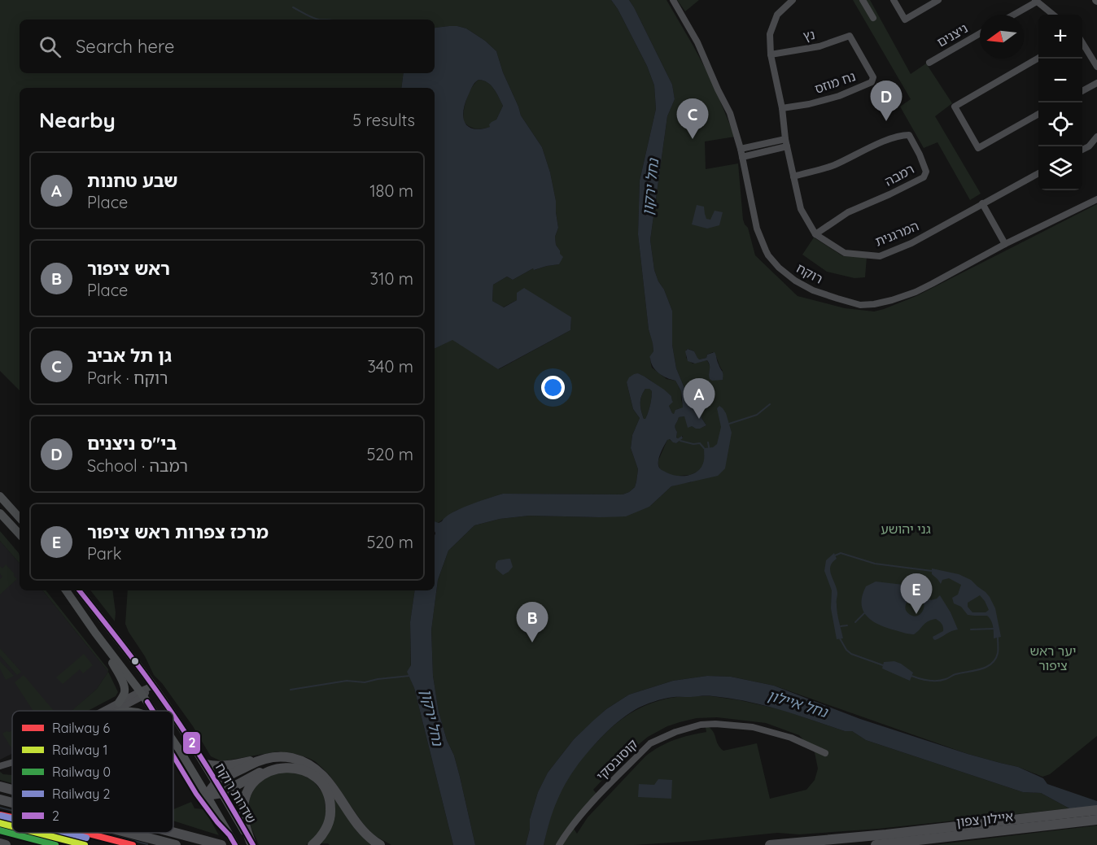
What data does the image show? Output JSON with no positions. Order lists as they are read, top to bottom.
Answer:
{
  "streets": {
    "highway": ["איילון צפון"],
    "main road": ["שדרות רוקח"],
    "street": [
      "נץ",
      "ניצנים",
      "נח מוזס",
      "רמבה",
      "המרגנית",
      "רוקח",
      "קוסובסקי"
    ]
  },
  "crossings": [
    ["נץ", "נח מוזס"],
    ["נץ", "המרגנית"],
    ["נח מוזס", "המרגנית"],
    ["רמבה", "המרגנית"]
  ],
  "water": ["נחל ירקון", "נחל איילון"],
  "parks": ["גני יהושע", "יער ראש ציפור"],
  "lines": [
    "transit line 2",
    "rail line 6",
    "rail line 2",
    "rail line 1",
    "rail line 0"
  ],
  "legend": [
    "Railway 6",
    "Railway 1",
    "Railway 0",
    "Railway 2",
    "2"
  ],
  "north": "left",
  "page": {
    "map_buttons": ["+", "−"],
    "search": "Search here",
    "pins": [
      "D",
      "C",
      "A",
      "E",
      "B"
    ],
    "heading": ["Nearby", "5 results"],
    "list": [
      {
        "mark": "A",
        "name": "שבע טחנות",
        "note": "Place",
        "value": "180 m"
      },
      {
        "mark": "B",
        "name": "ראש ציפור",
        "note": "Place",
        "value": "310 m"
      },
      {
        "mark": "C",
        "name": "גן תל אביב",
        "note": "Park · רוקח",
        "value": "340 m"
      },
      {
        "mark": "D",
        "name": "בי\"ס ניצנים",
        "note": "School · רמבה",
        "value": "520 m"
      },
      {
        "mark": "E",
        "name": "מרכז צפרות ראש ציפור",
        "note": "Park",
        "value": "520 m"
      }
    ]
  }
}
